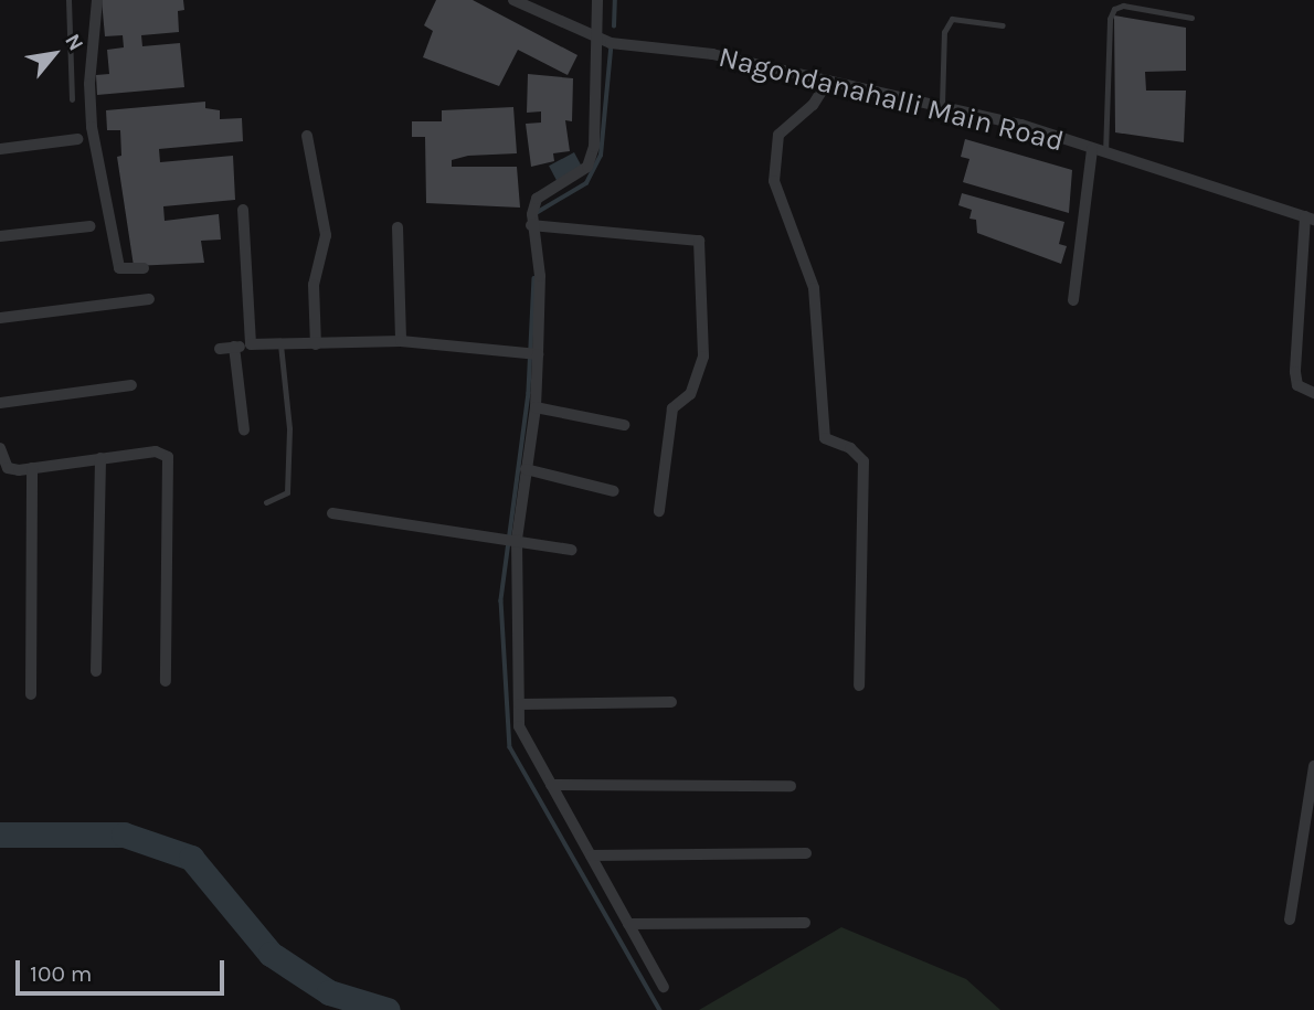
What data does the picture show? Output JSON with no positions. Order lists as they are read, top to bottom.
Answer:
{
  "streets": {
    "street": ["Nagondanahalli Main Road"]
  },
  "scale_bar": "100 m",
  "north": "top right"
}
